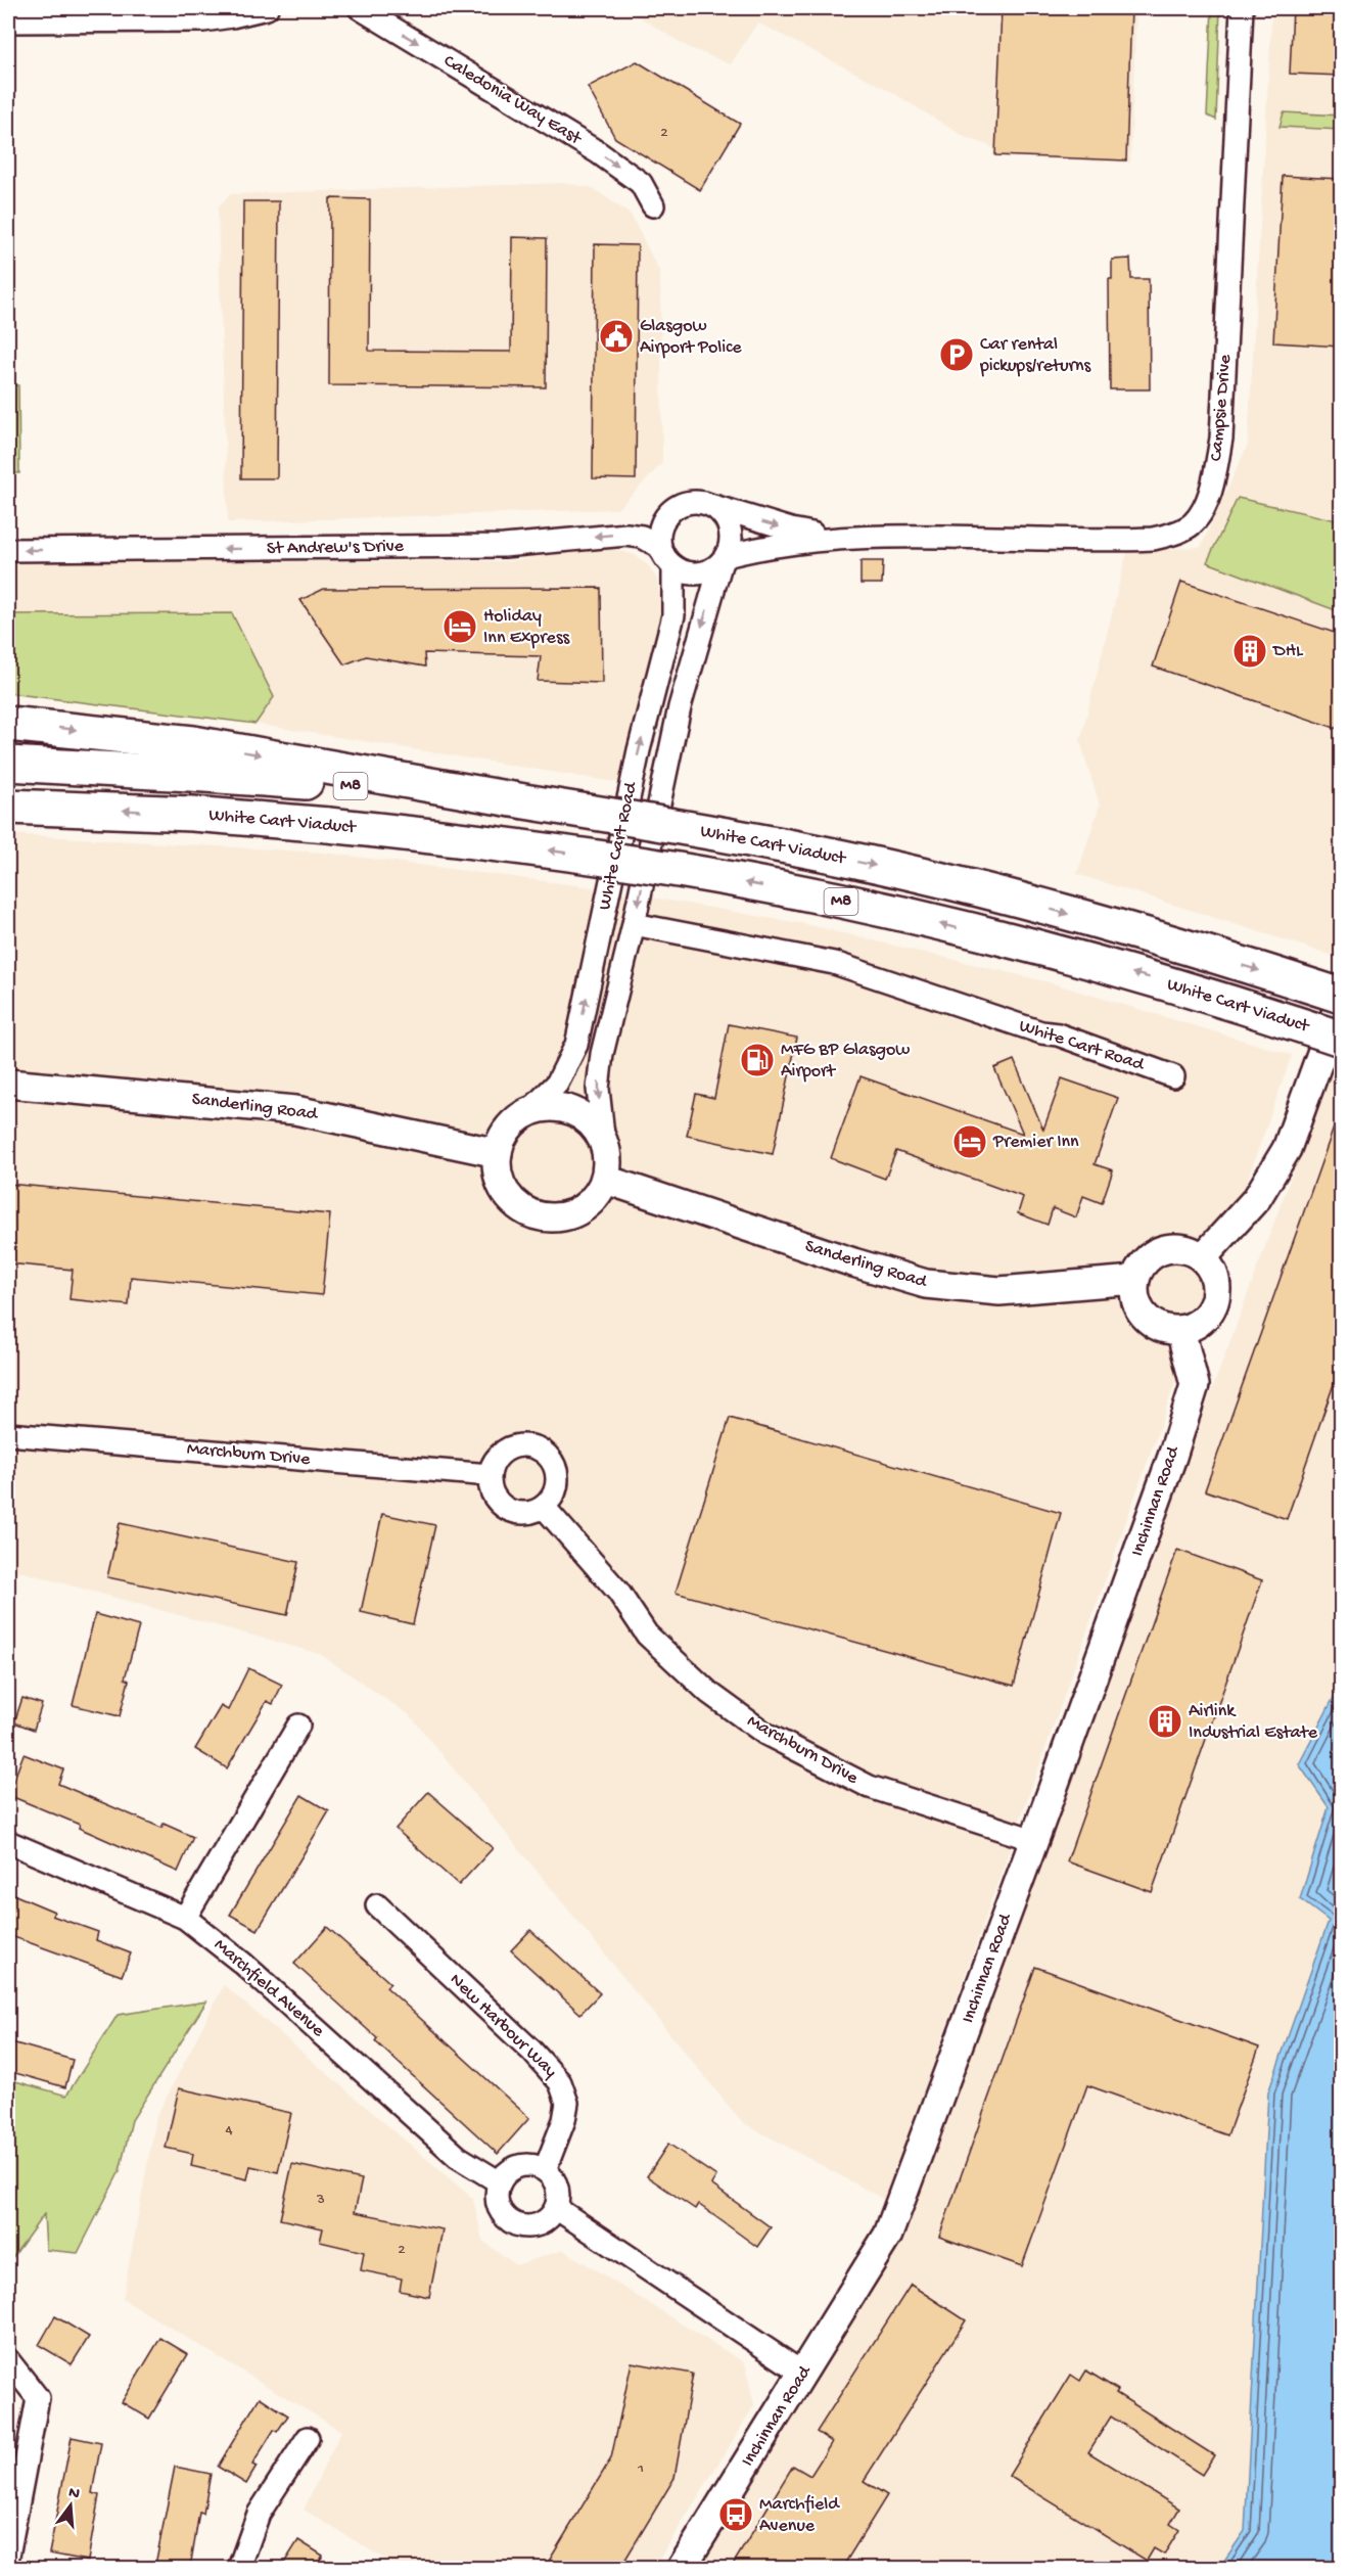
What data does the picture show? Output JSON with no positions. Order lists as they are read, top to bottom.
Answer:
{
  "streets": {
    "highway": ["M8", "White Cart Viaduct"],
    "street": [
      "Caledonia Way East",
      "Campsie Drive",
      "St Andrew's Drive",
      "White Cart Road",
      "Sanderling Road",
      "Marchburn Drive",
      "Inchinnan Road",
      "Marchfield Avenue",
      "New Harbour Way"
    ]
  },
  "crossings": [
    ["Campsie Drive", "St Andrew's Drive"],
    ["Campsie Drive", "White Cart Road"],
    ["St Andrew's Drive", "White Cart Road"],
    ["White Cart Road", "Sanderling Road"],
    ["Sanderling Road", "Inchinnan Road"],
    ["Marchburn Drive", "Inchinnan Road"],
    ["Marchfield Avenue", "New Harbour Way"]
  ],
  "one_way": ["Caledonia Way East", "St Andrew's Drive"],
  "places": {
    "public building": ["Glasgow Airport Police"],
    "parking": ["Car rental pickups/returns"],
    "hotel": ["Holiday Inn Express", "Premier Inn"],
    "building": ["DHL", "Airlink Industrial Estate"],
    "fuel station": ["MFG BP Glasgow Airport"],
    "bus stop": ["Marchfield Avenue"]
  },
  "house_numbers": [
    "2",
    "4",
    "3",
    "2",
    "1"
  ],
  "north": "top"
}
